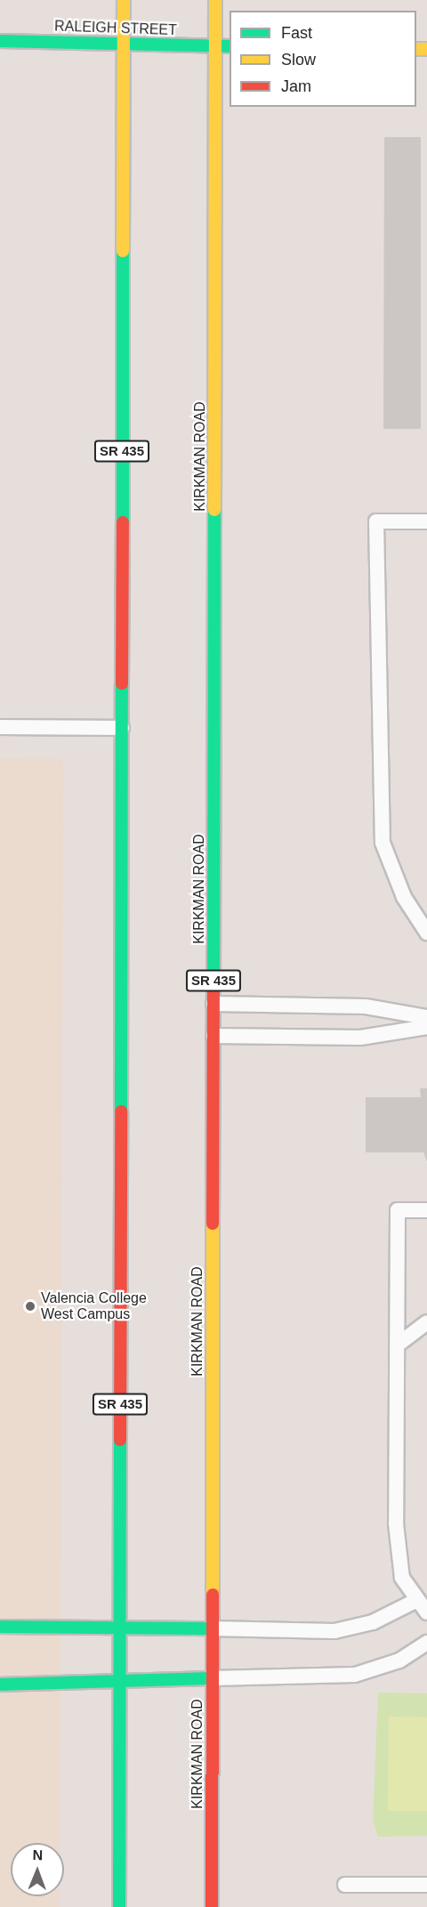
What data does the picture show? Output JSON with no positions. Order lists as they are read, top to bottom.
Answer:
{
  "streets": {
    "main road": ["RALEIGH STREET", "SR 435", "KIRKMAN ROAD"]
  },
  "crossings": [
    ["RALEIGH STREET", "SR 435"],
    ["RALEIGH STREET", "KIRKMAN ROAD"]
  ],
  "places": ["Valencia College West Campus"],
  "legend": ["Fast", "Slow", "Jam"],
  "north": "top"
}
